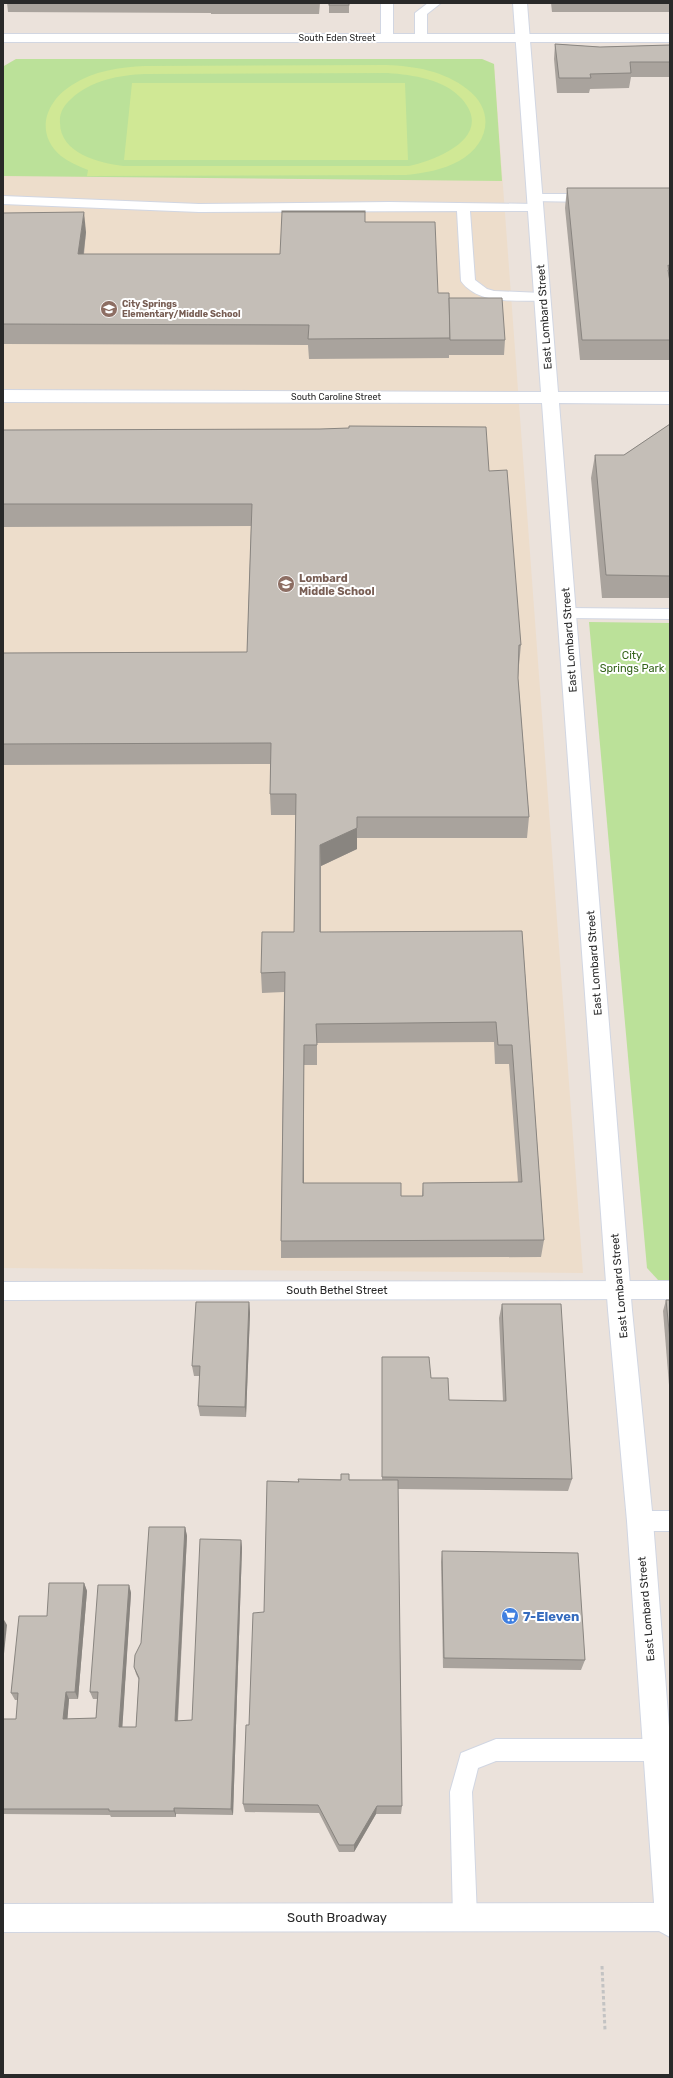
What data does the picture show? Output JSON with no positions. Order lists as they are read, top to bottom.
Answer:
{
  "streets": {
    "main road": [
      "South Eden Street",
      "East Lombard Street",
      "South Caroline Street",
      "South Broadway"
    ],
    "lane": ["South Bethel Street"]
  },
  "crossings": [
    ["South Eden Street", "East Lombard Street"],
    ["East Lombard Street", "South Caroline Street"],
    ["East Lombard Street", "South Bethel Street"],
    ["East Lombard Street", "South Broadway"]
  ],
  "parks": ["City Springs Park"],
  "places": {
    "school or university": ["City Springs Elementary/Middle School", "Lombard Middle School"],
    "supermarket": ["7-Eleven"]
  }
}
